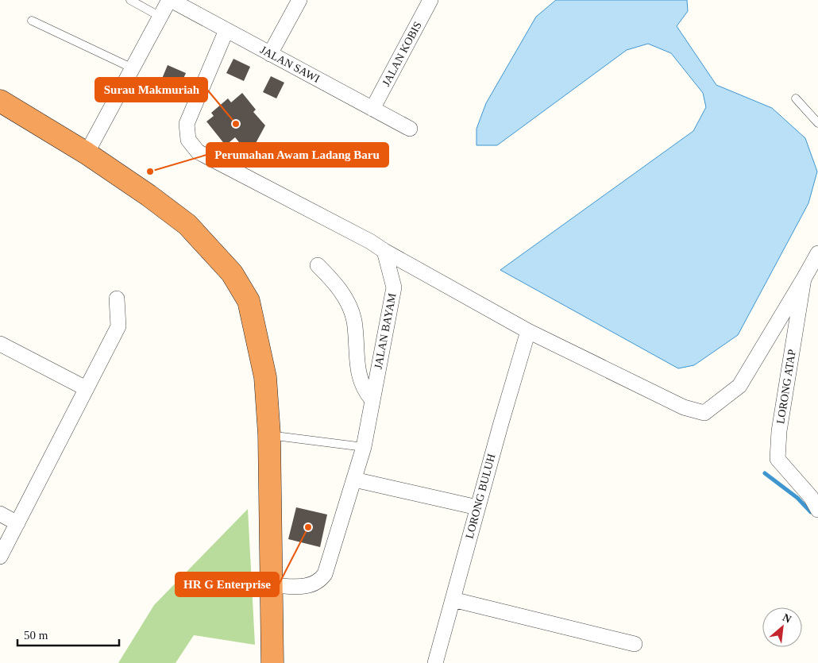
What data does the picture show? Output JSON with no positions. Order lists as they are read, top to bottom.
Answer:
{
  "streets": {
    "street": [
      "JALAN KOBIS",
      "JALAN SAWI",
      "JALAN BAYAM",
      "LORONG ATAP",
      "LORONG BULUH"
    ]
  },
  "crossings": [
    ["JALAN KOBIS", "JALAN SAWI"]
  ],
  "places": ["Surau Makmuriah", "Perumahan Awam Ladang Baru", "HR G Enterprise"],
  "scale_bar": "50 m",
  "north": "top right"
}
